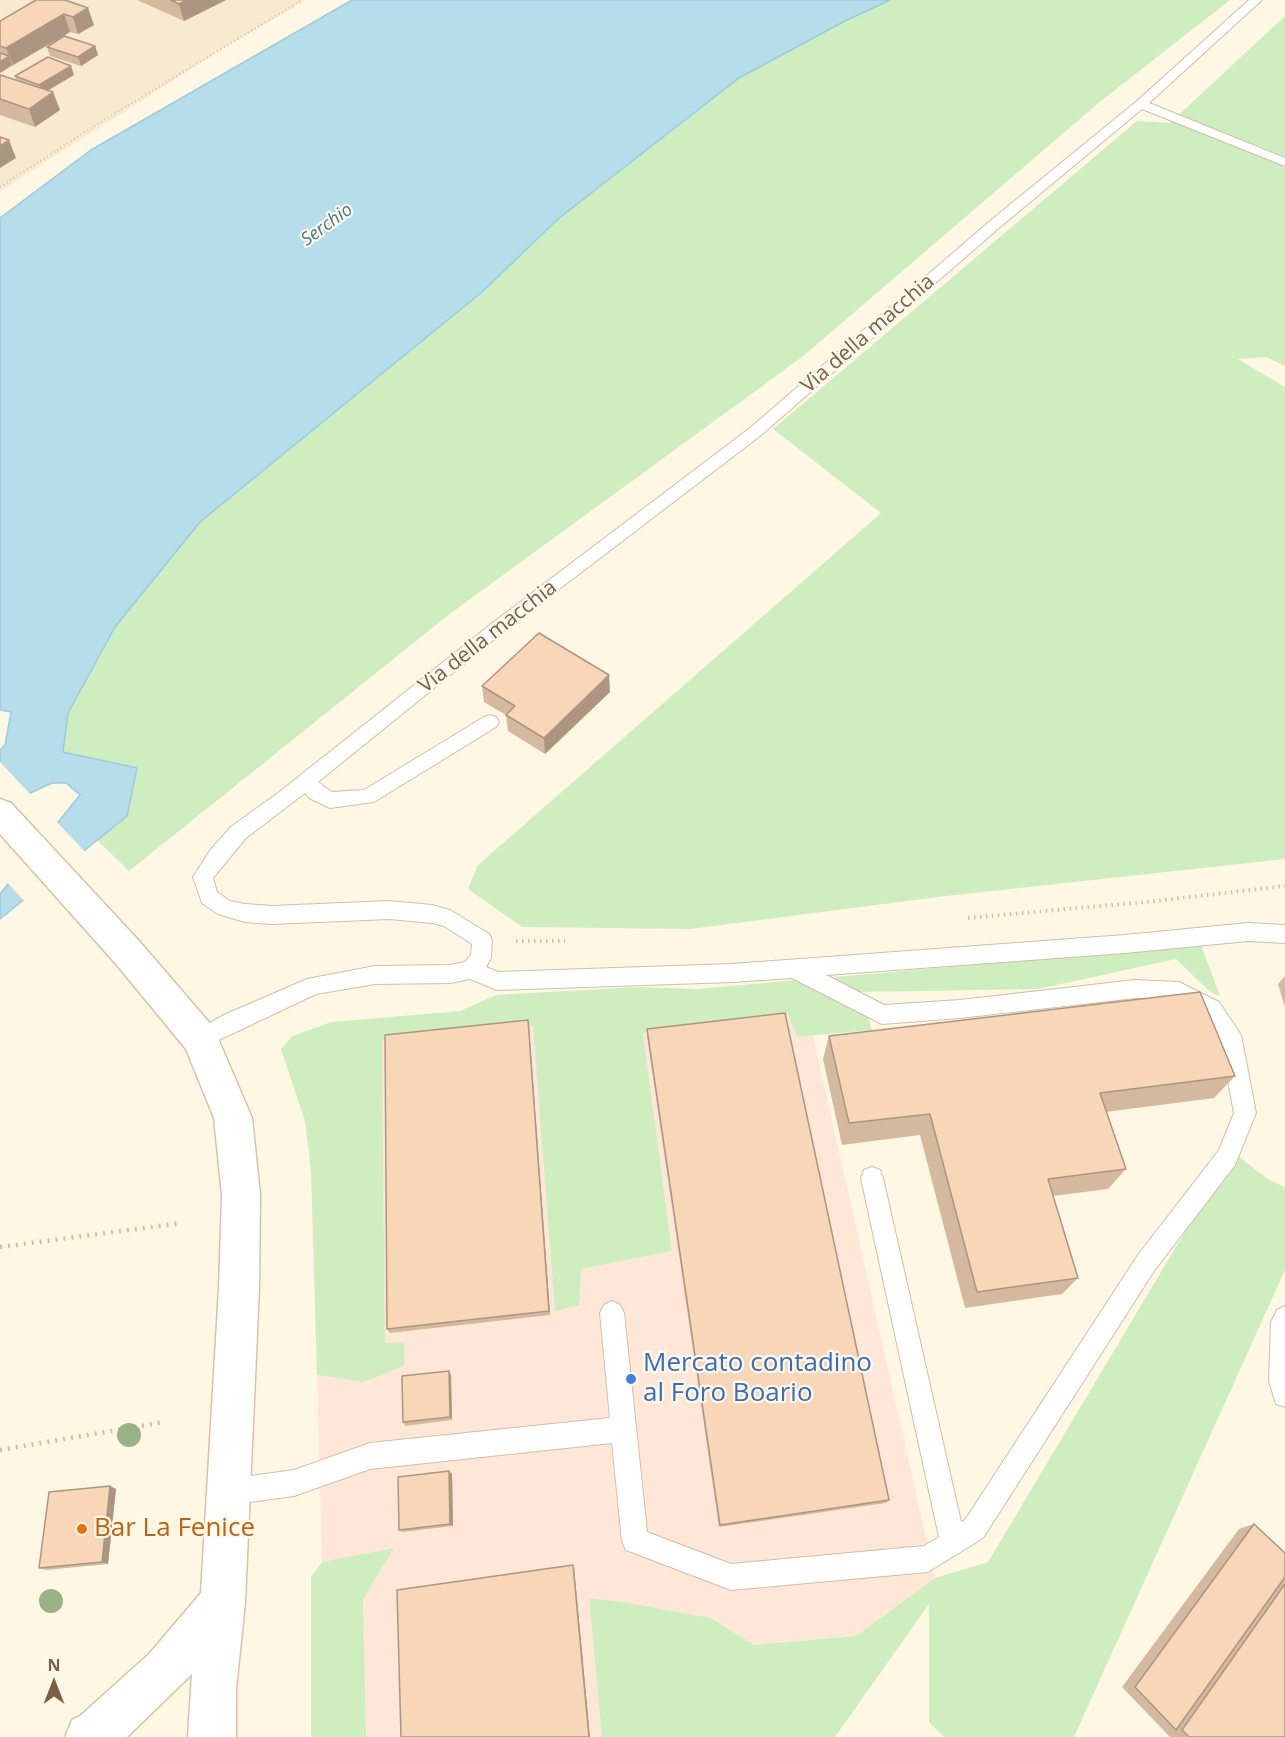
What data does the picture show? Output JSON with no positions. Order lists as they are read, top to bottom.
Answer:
{
  "streets": {
    "lane": ["Via della macchia"]
  },
  "water": ["Serchio"],
  "places": ["Mercato contadino al Foro Boario", "Bar La Fenice"],
  "north": "top"
}
